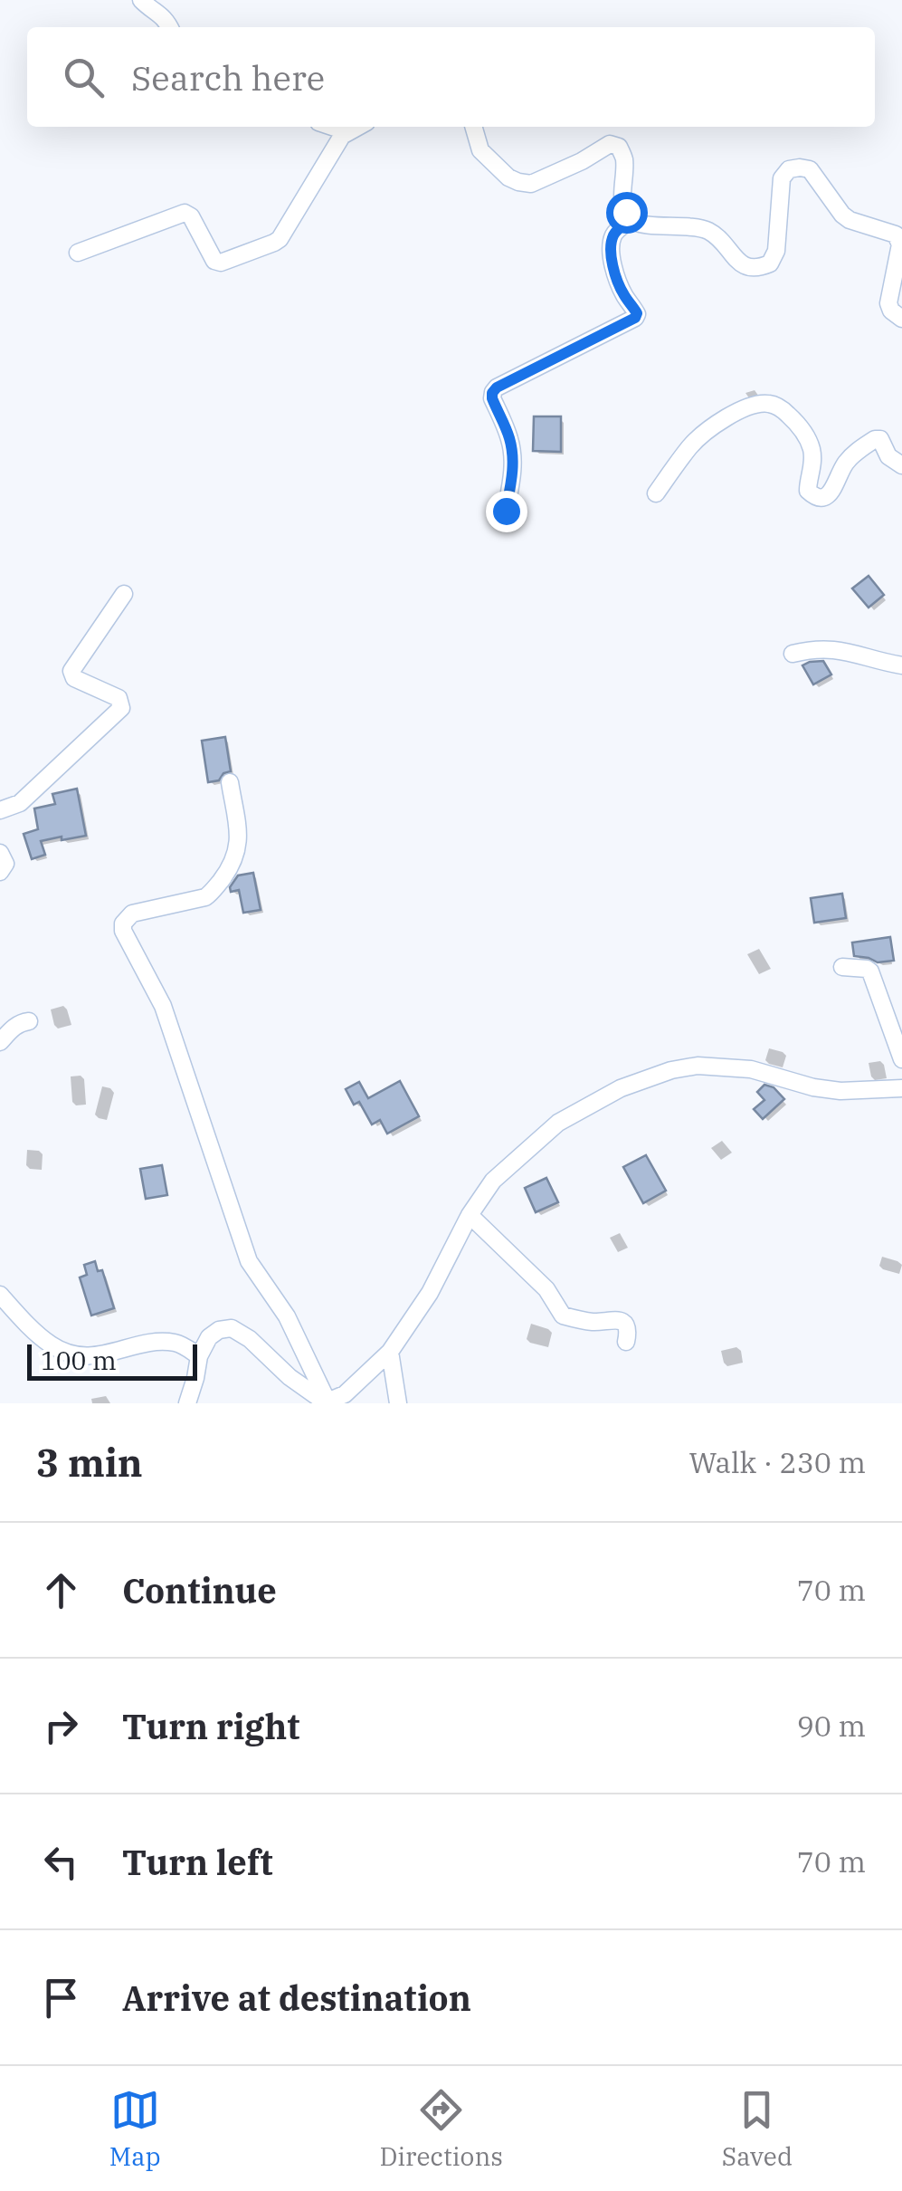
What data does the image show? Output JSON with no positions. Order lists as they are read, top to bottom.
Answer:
{
  "scale_bar": "100 m",
  "page": {
    "search": "Search here",
    "scale": "100 m",
    "heading": ["3 min", "Walk · 230 m"],
    "list": [
      ["Continue", "70 m"],
      ["Turn right", "90 m"],
      ["Turn left", "70 m"],
      "Arrive at destination"
    ],
    "nav": ["Map", "Directions", "Saved"]
  }
}
